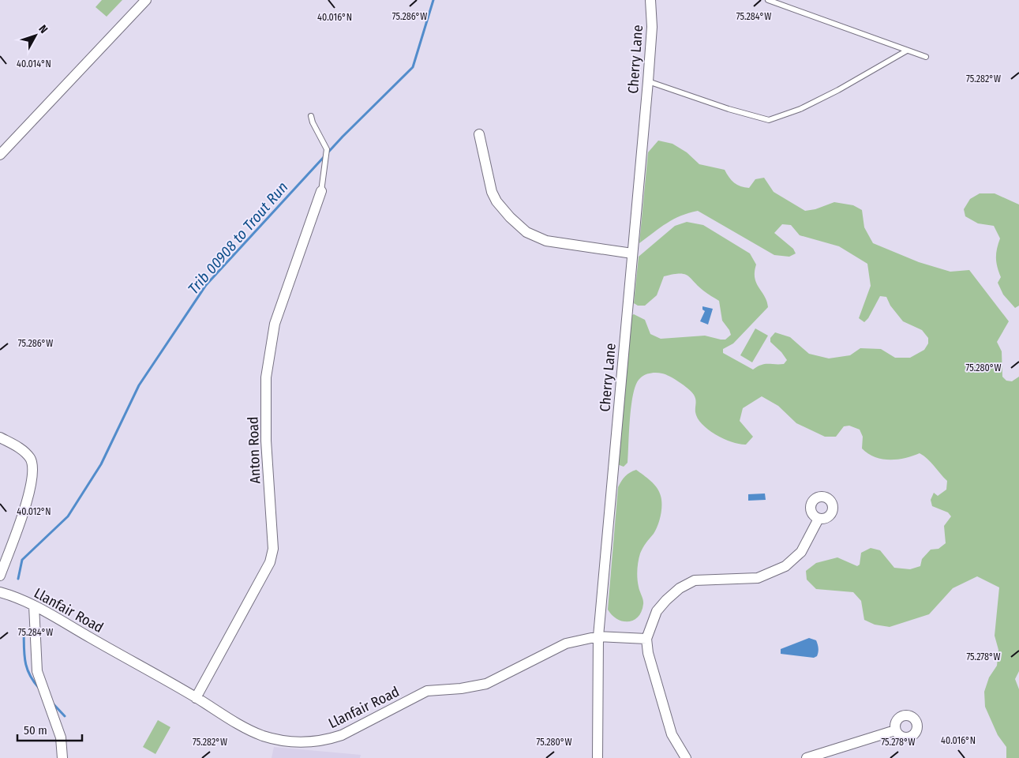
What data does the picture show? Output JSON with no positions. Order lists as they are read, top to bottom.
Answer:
{
  "streets": {
    "street": ["Cherry Lane", "Anton Road", "Llanfair Road"]
  },
  "crossings": [
    ["Cherry Lane", "Llanfair Road"],
    ["Anton Road", "Llanfair Road"]
  ],
  "water": ["Trib 00908 to Trout Run"],
  "scale_bar": "50 m",
  "north": "top right",
  "coordinates": [
    "75.286°W",
    "75.284°W",
    "40.016°N",
    "40.014°N",
    "75.282°W",
    "75.280°W",
    "40.012°N",
    "75.278°W"
  ]
}
